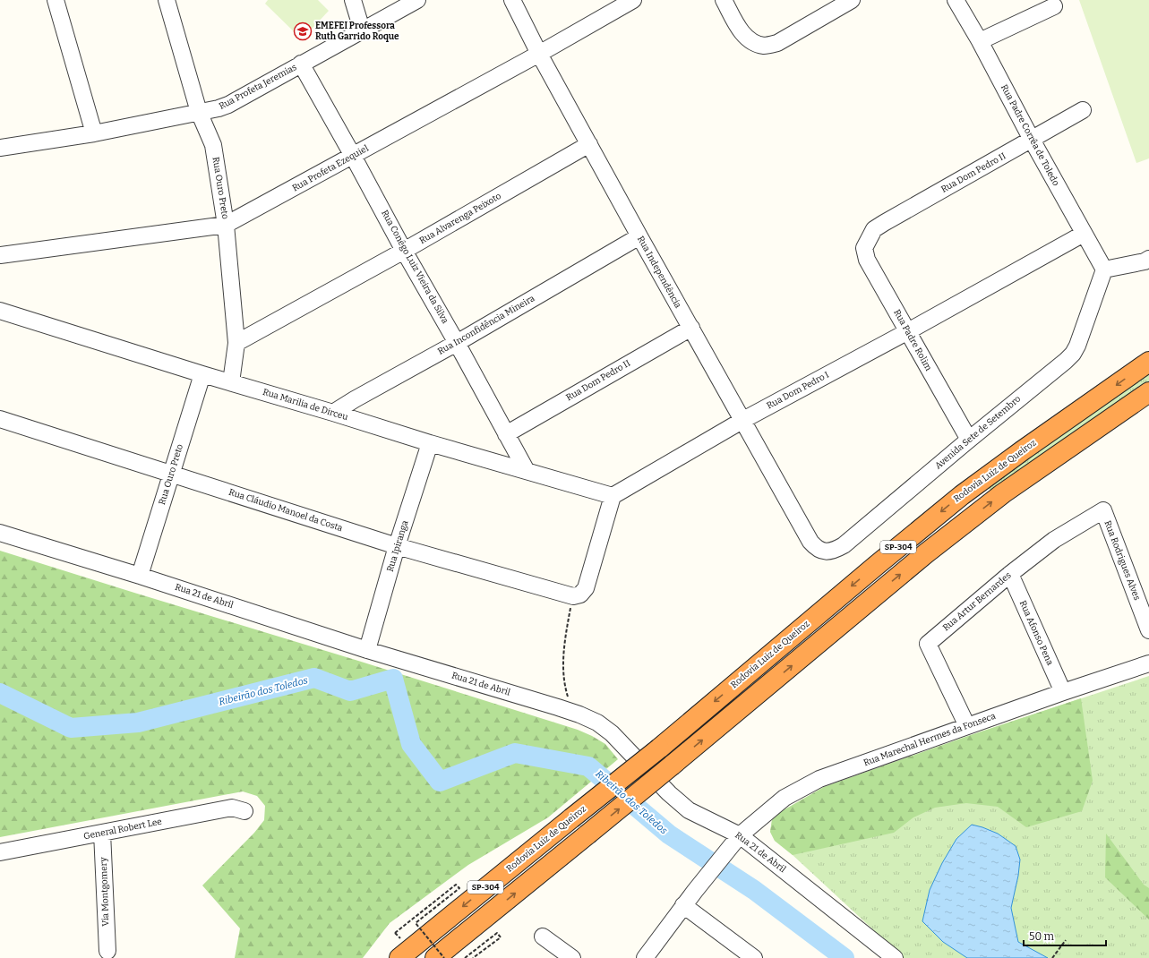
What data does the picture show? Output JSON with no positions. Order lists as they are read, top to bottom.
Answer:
{
  "streets": {
    "highway": ["Rodovia Luiz de Queiroz", "SP-304"],
    "street": [
      "Rua Profeta Jeremias",
      "Rua Padre Corrêa de Toledo",
      "Rua Profeta Ezequiel",
      "Rua Dom Pedro II",
      "Rua Ouro Preto",
      "Rua Alvarenga Peixoto",
      "Rua Conêgo Luiz Vieira da Silva",
      "Rua Independência",
      "Rua Inconfidência Mineira",
      "Rua Padre Rolim",
      "Rua Dom Pedro I",
      "Rua Marilia de Dirceu",
      "Avenida Sete de Setembro",
      "Rua Cláudio Manoel da Costa",
      "Rua Ipiranga",
      "Rua Rodrigues Alves",
      "Rua 21 de Abril",
      "Rua Artur Bernardes",
      "Rua Afonso Pena",
      "Rua Marechal Hermes da Fonseca",
      "General Robert Lee",
      "Via Montgomery"
    ]
  },
  "crossings": [
    ["Rua Profeta Jeremias", "Rua Ouro Preto"],
    ["Rua Profeta Jeremias", "Rua Conêgo Luiz Vieira da Silva"],
    ["Rua Padre Corrêa de Toledo", "Rua Dom Pedro II"],
    ["Rua Padre Corrêa de Toledo", "Rua Dom Pedro I"],
    ["Rua Padre Corrêa de Toledo", "Avenida Sete de Setembro"],
    ["Rua Profeta Ezequiel", "Rua Ouro Preto"],
    ["Rua Profeta Ezequiel", "Rua Conêgo Luiz Vieira da Silva"],
    ["Rua Profeta Ezequiel", "Rua Independência"],
    ["Rua Dom Pedro II", "Rua Conêgo Luiz Vieira da Silva"],
    ["Rua Dom Pedro II", "Rua Independência"],
    ["Rua Dom Pedro II", "Rua Padre Rolim"],
    ["Rua Ouro Preto", "Rua Alvarenga Peixoto"],
    ["Rua Ouro Preto", "Rua Marilia de Dirceu"],
    ["Rua Ouro Preto", "Rua Cláudio Manoel da Costa"],
    ["Rua Ouro Preto", "Rua 21 de Abril"],
    ["Rua Alvarenga Peixoto", "Rua Conêgo Luiz Vieira da Silva"],
    ["Rua Alvarenga Peixoto", "Rua Independência"],
    ["Rua Conêgo Luiz Vieira da Silva", "Rua Inconfidência Mineira"],
    ["Rua Conêgo Luiz Vieira da Silva", "Rua Marilia de Dirceu"],
    ["Rua Independência", "Rua Inconfidência Mineira"],
    ["Rua Independência", "Rua Dom Pedro I"],
    ["Rua Independência", "Avenida Sete de Setembro"],
    ["Rua Inconfidência Mineira", "Rua Marilia de Dirceu"],
    ["Rua Padre Rolim", "Rua Dom Pedro I"],
    ["Rua Padre Rolim", "Avenida Sete de Setembro"],
    ["Rua Dom Pedro I", "Rua Marilia de Dirceu"],
    ["Rua Marilia de Dirceu", "Rua Ipiranga"],
    ["Rua Cláudio Manoel da Costa", "Rua Ipiranga"],
    ["Rua Ipiranga", "Rua 21 de Abril"],
    ["Rua Rodrigues Alves", "Rua Artur Bernardes"],
    ["Rua 21 de Abril", "Rua Marechal Hermes da Fonseca"],
    ["Rua Artur Bernardes", "Rua Afonso Pena"],
    ["Rua Artur Bernardes", "Rua Marechal Hermes da Fonseca"],
    ["Rua Afonso Pena", "Rua Marechal Hermes da Fonseca"],
    ["General Robert Lee", "Via Montgomery"]
  ],
  "water": ["Ribeirão dos Toledos"],
  "places": {
    "school or university": ["EMEFEI Professora Ruth Garrido Roque"]
  },
  "scale_bar": "50 m"
}
